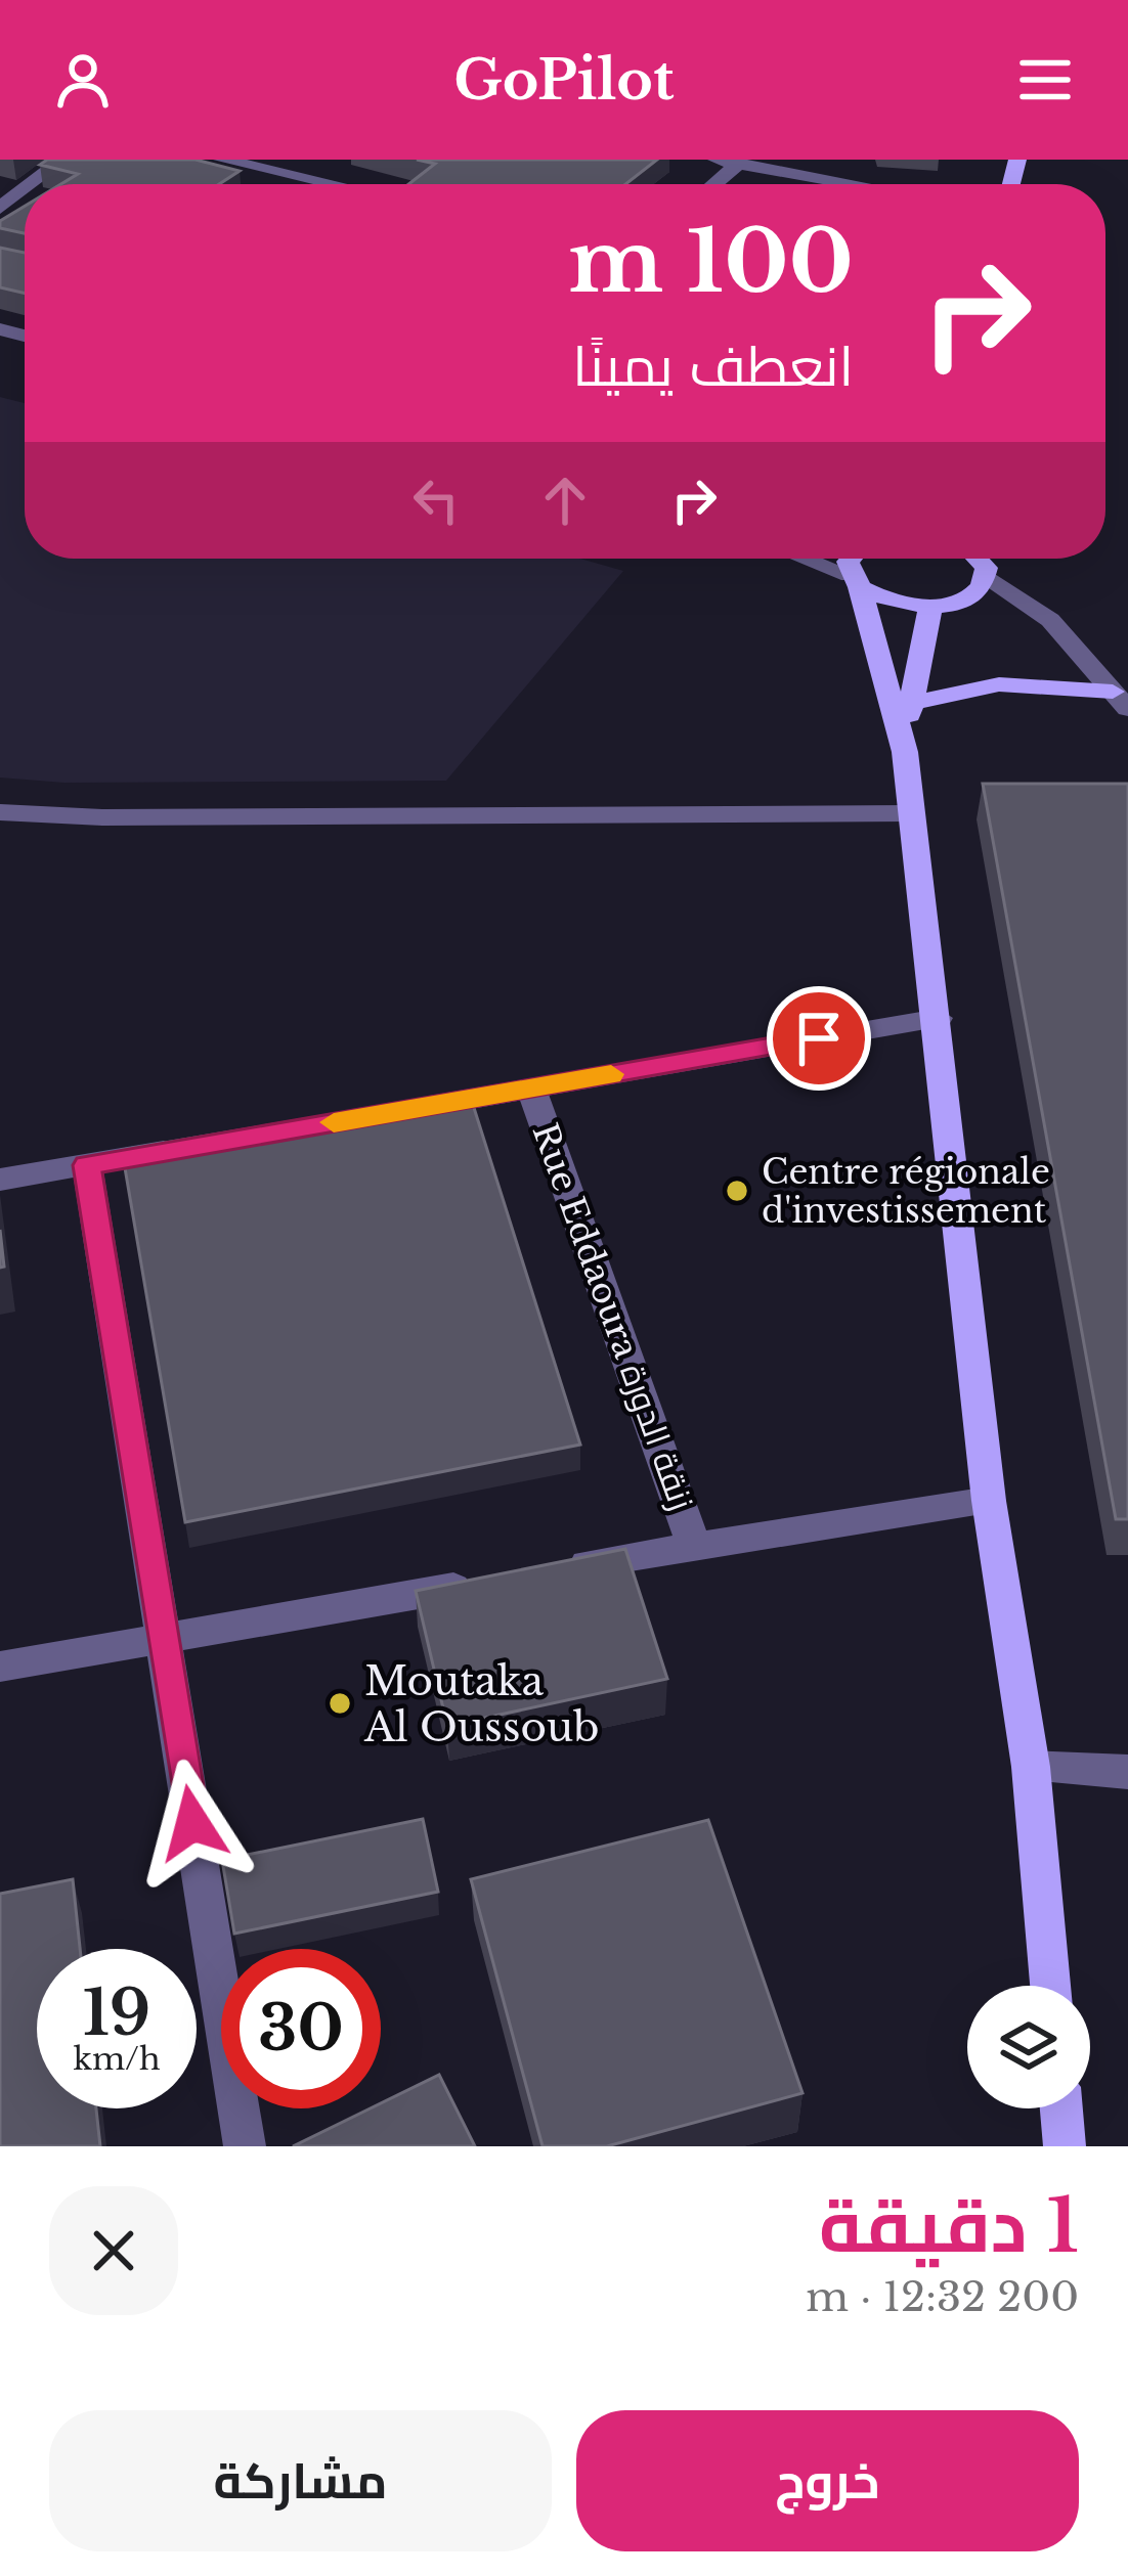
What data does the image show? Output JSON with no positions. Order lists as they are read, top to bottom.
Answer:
{
  "streets": {
    "street": ["Rue Eddaoura زنقة الدورة"]
  },
  "places": ["Centre régionale d'investissement", "Moutaka Al Oussoub"],
  "page": {
    "header": "GoPilot",
    "turn": ["100 m", "انعطف يمينًا"],
    "speed": "19 km/h",
    "limit": "30",
    "heading": ["1 دقيقة", "200 m · 12:32"],
    "buttons": ["خروج", "مشاركة"]
  }
}
